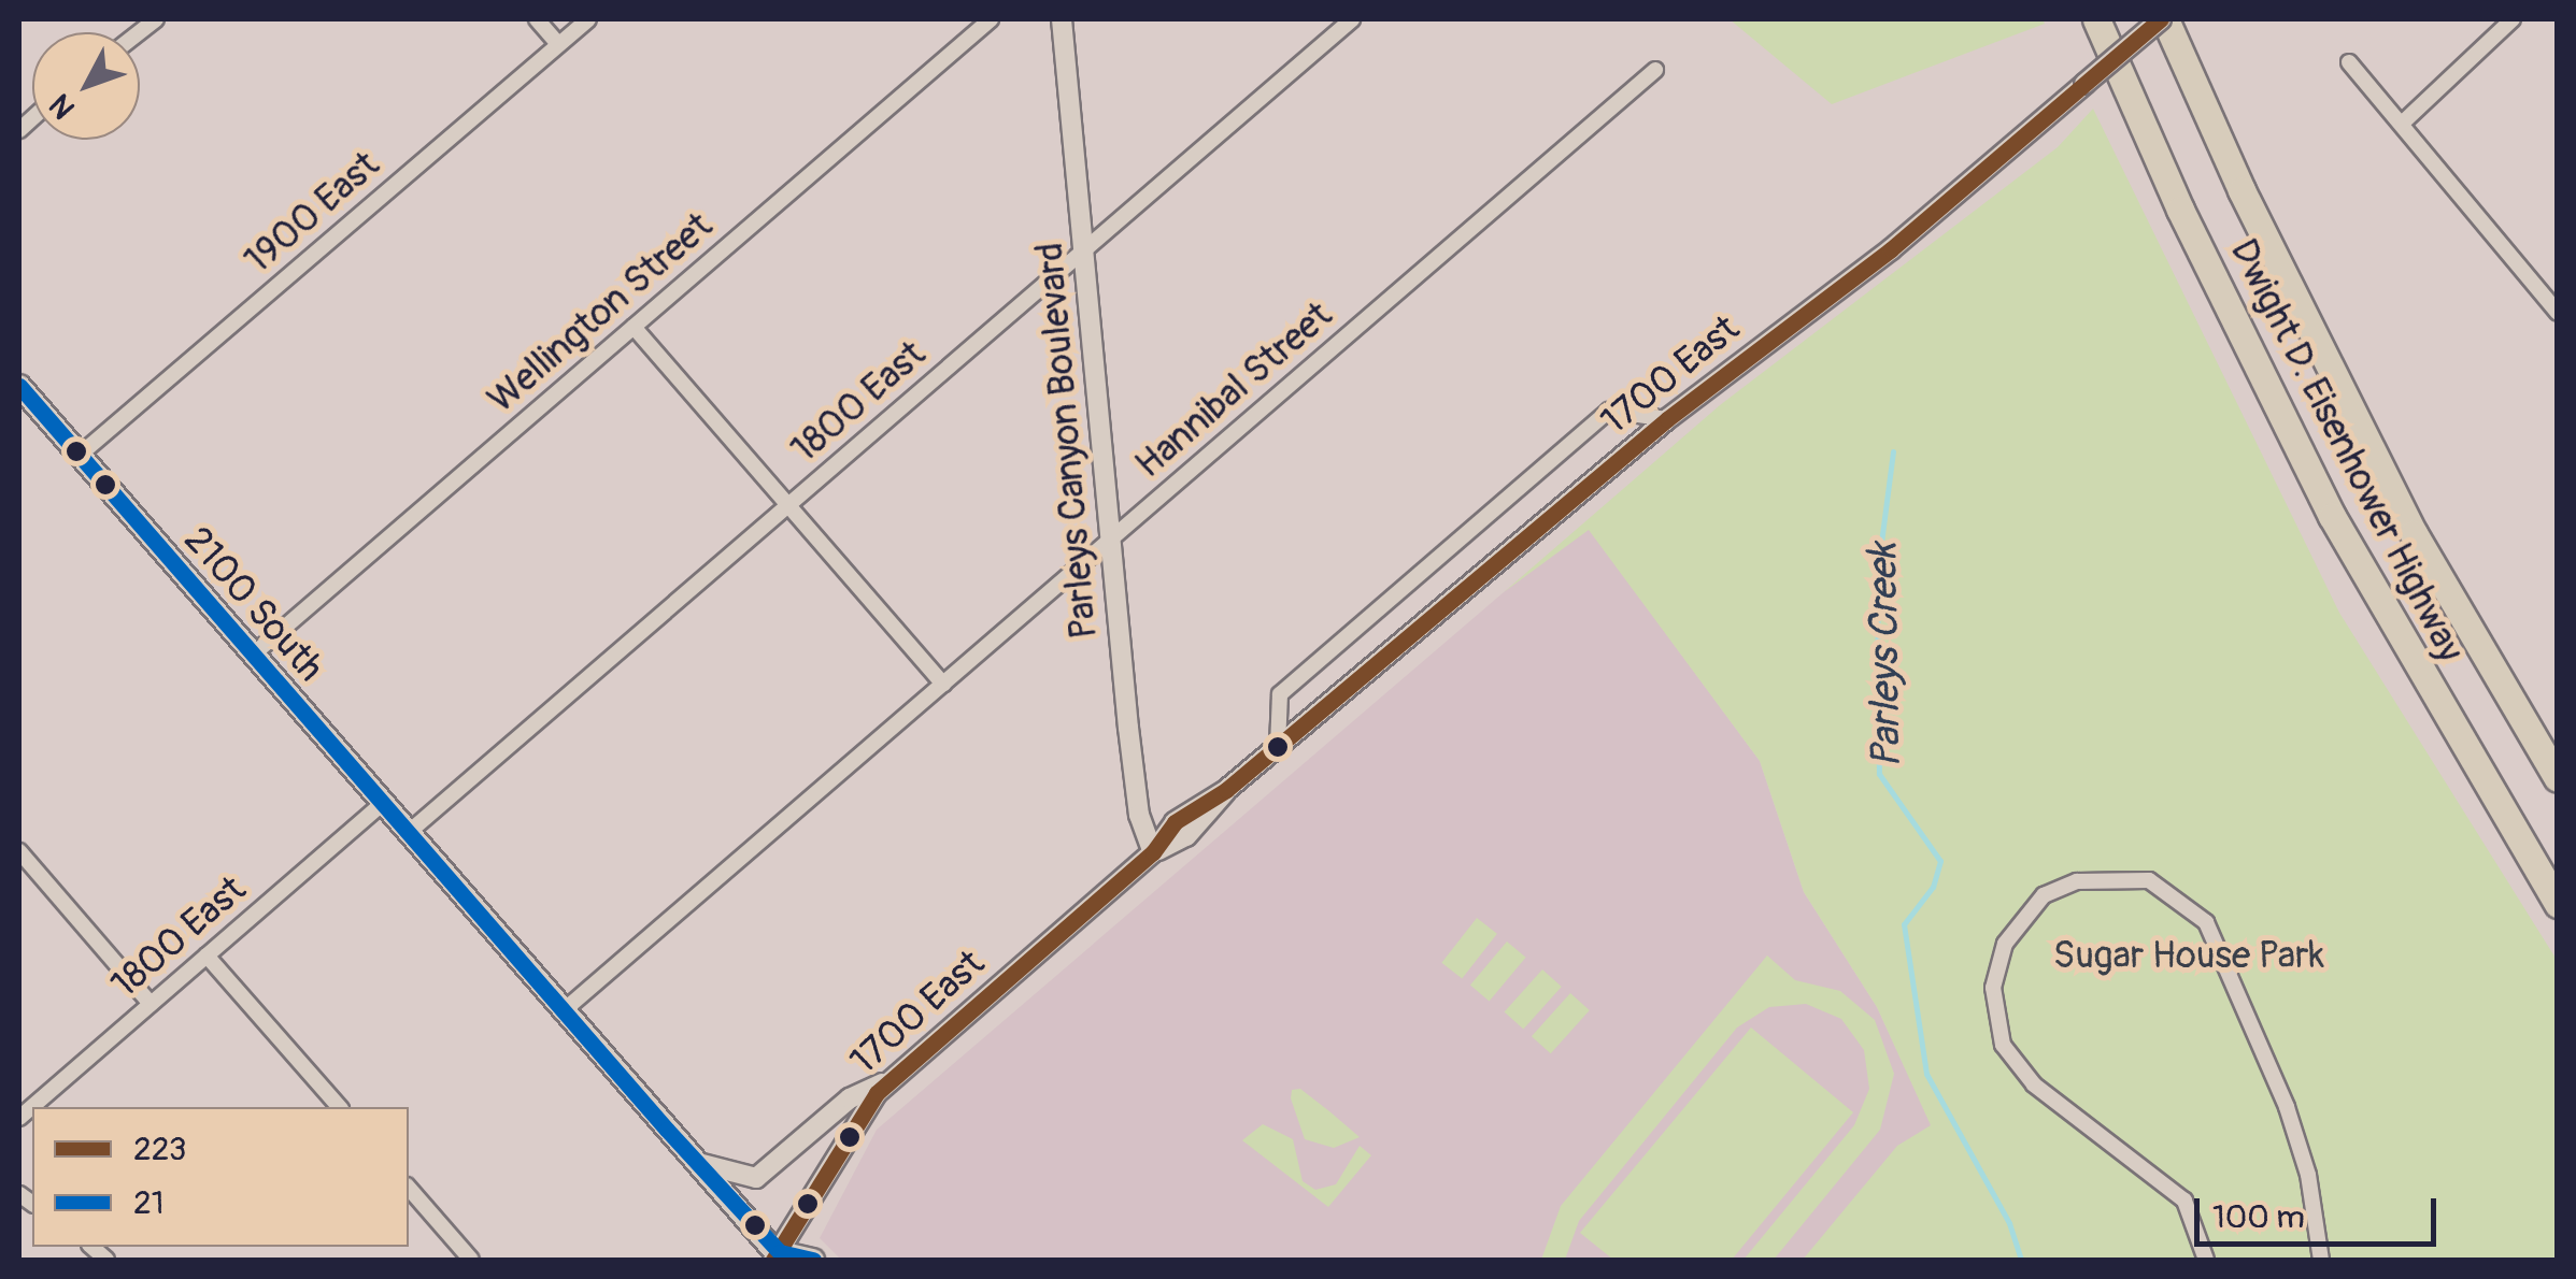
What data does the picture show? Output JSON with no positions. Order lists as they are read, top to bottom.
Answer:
{
  "streets": {
    "highway": ["Dwight D. Eisenhower Highway"],
    "main road": ["2100 South"],
    "street": [
      "1900 East",
      "Wellington Street",
      "1700 East",
      "Hannibal Street",
      "1800 East",
      "Parleys Canyon Boulevard"
    ]
  },
  "crossings": [
    ["1900 East", "2100 South"],
    ["Wellington Street", "2100 South"],
    ["1700 East", "Parleys Canyon Boulevard"],
    ["1700 East", "Dwight D. Eisenhower Highway"],
    ["1700 East", "2100 South"],
    ["Hannibal Street", "Parleys Canyon Boulevard"],
    ["Hannibal Street", "2100 South"],
    ["1800 East", "Parleys Canyon Boulevard"],
    ["1800 East", "2100 South"]
  ],
  "water": ["Parleys Creek"],
  "parks": ["Sugar House Park"],
  "lines": ["transit line 223", "transit line 21"],
  "legend": ["223", "21"],
  "scale_bar": "100 m",
  "north": "bottom left"
}
